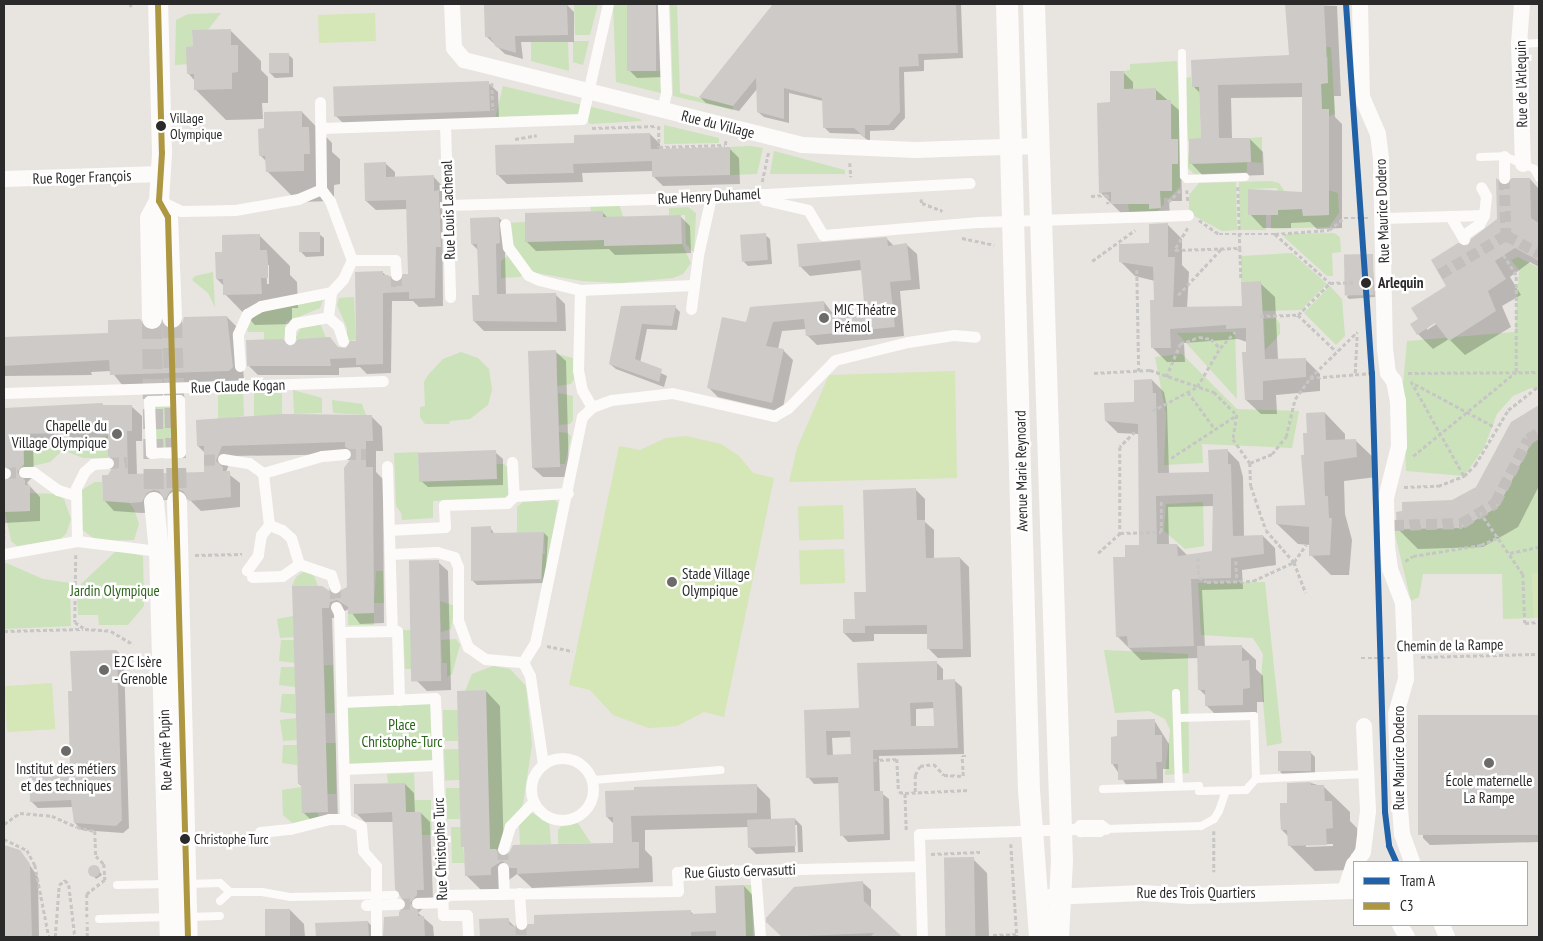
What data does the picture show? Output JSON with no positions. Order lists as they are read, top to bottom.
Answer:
{
  "streets": {
    "main road": ["Avenue Marie Reynoard"],
    "street": [
      "Rue de l'Arlequin",
      "Rue du Village",
      "Rue Roger François",
      "Rue Henry Duhamel",
      "Rue Louis Lachenal",
      "Rue Maurice Dodero",
      "Rue Claude Kogan",
      "Rue Aimé Pupin",
      "Rue Christophe Turc",
      "Rue Giusto Gervasutti",
      "Rue des Trois Quartiers"
    ],
    "path": ["Chemin de la Rampe"]
  },
  "crossings": [
    ["Rue du Village", "Avenue Marie Reynoard"],
    ["Rue Henry Duhamel", "Rue Louis Lachenal"],
    ["Rue Maurice Dodero", "Chemin de la Rampe"],
    ["Rue Maurice Dodero", "Rue des Trois Quartiers"],
    ["Avenue Marie Reynoard", "Rue des Trois Quartiers"],
    ["Rue Christophe Turc", "Rue Giusto Gervasutti"]
  ],
  "parks": ["Jardin Olympique", "Place Christophe-Turc"],
  "places": [
    "Village Olympique",
    "Arlequin",
    "MJC Théatre Prémol",
    "Chapelle du Village Olympique",
    "Stade Village Olympique",
    "E2C Isère - Grenoble",
    "Institut des métiers et des techniques",
    "École maternelle La Rampe",
    "Christophe Turc"
  ],
  "lines": ["tram line A", "transit line C3"],
  "legend": ["Tram A", "C3"]
}
